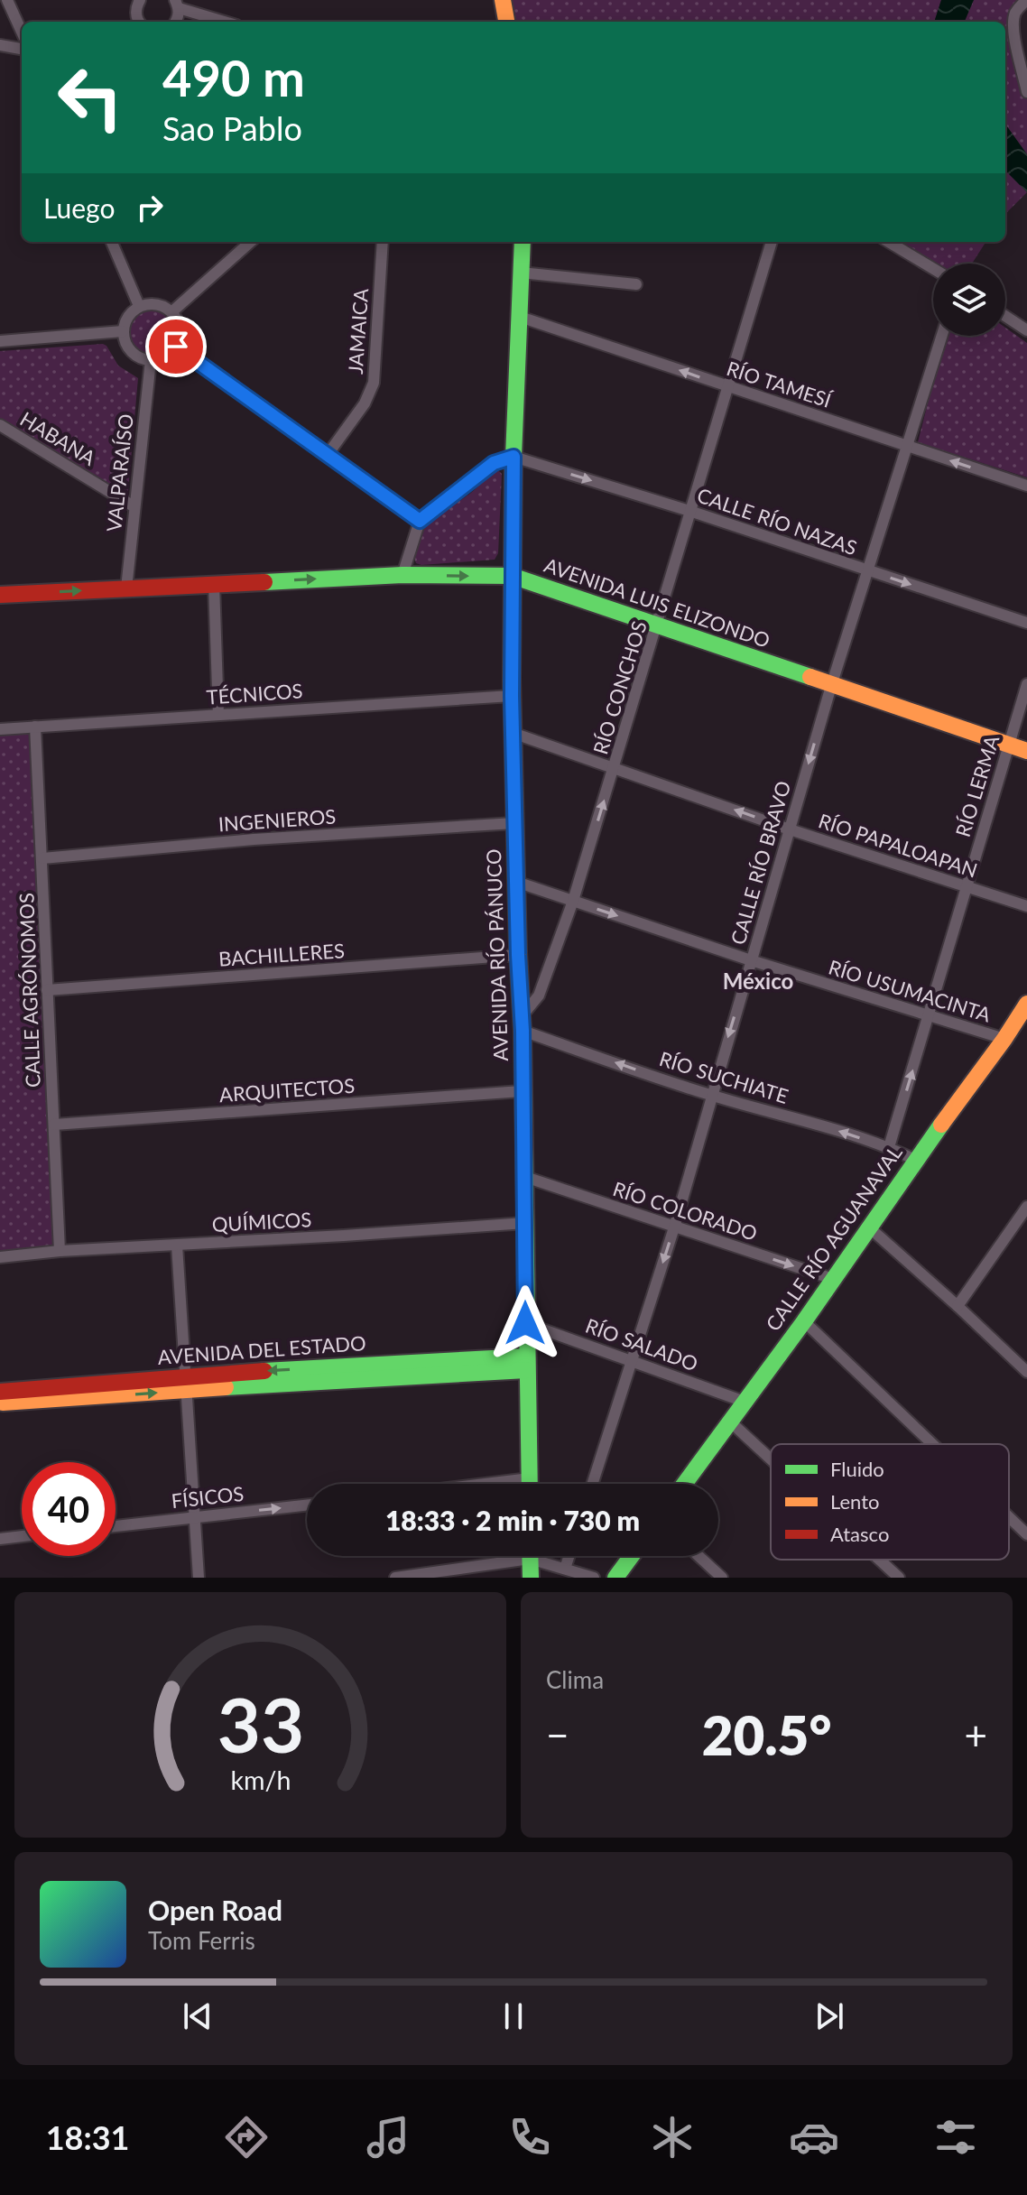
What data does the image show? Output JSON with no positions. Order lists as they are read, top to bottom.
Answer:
{
  "streets": {
    "street": [
      "JAMAICA",
      "RÍO TAMESÍ",
      "HABANA",
      "VALPARAÍSO",
      "CALLE RÍO NAZAS",
      "AVENIDA LUIS ELIZONDO",
      "RÍO CONCHOS",
      "TÉCNICOS",
      "RÍO LERMA",
      "INGENIEROS",
      "RÍO PAPALOAPAN",
      "CALLE RÍO BRAVO",
      "BACHILLERES",
      "AVENIDA RÍO PÁNUCO",
      "CALLE AGRÓNOMOS",
      "RÍO USUMACINTA",
      "RÍO SUCHIATE",
      "ARQUITECTOS",
      "RÍO COLORADO",
      "QUÍMICOS",
      "CALLE RÍO AGUANAVAL",
      "RÍO SALADO",
      "AVENIDA DEL ESTADO",
      "FÍSICOS"
    ]
  },
  "crossings": [
    ["RÍO TAMESÍ", "RÍO CONCHOS"],
    ["RÍO TAMESÍ", "CALLE RÍO BRAVO"],
    ["RÍO TAMESÍ", "AVENIDA RÍO PÁNUCO"],
    ["HABANA", "VALPARAÍSO"],
    ["VALPARAÍSO", "AVENIDA LUIS ELIZONDO"],
    ["CALLE RÍO NAZAS", "RÍO CONCHOS"],
    ["CALLE RÍO NAZAS", "CALLE RÍO BRAVO"],
    ["CALLE RÍO NAZAS", "AVENIDA RÍO PÁNUCO"],
    ["AVENIDA LUIS ELIZONDO", "RÍO CONCHOS"],
    ["AVENIDA LUIS ELIZONDO", "RÍO LERMA"],
    ["AVENIDA LUIS ELIZONDO", "CALLE RÍO BRAVO"],
    ["AVENIDA LUIS ELIZONDO", "AVENIDA RÍO PÁNUCO"],
    ["RÍO CONCHOS", "RÍO PAPALOAPAN"],
    ["RÍO CONCHOS", "AVENIDA RÍO PÁNUCO"],
    ["RÍO CONCHOS", "RÍO USUMACINTA"],
    ["RÍO CONCHOS", "RÍO SUCHIATE"],
    ["TÉCNICOS", "AVENIDA RÍO PÁNUCO"],
    ["TÉCNICOS", "CALLE AGRÓNOMOS"],
    ["RÍO LERMA", "RÍO PAPALOAPAN"],
    ["RÍO LERMA", "RÍO USUMACINTA"],
    ["RÍO LERMA", "RÍO SUCHIATE"],
    ["INGENIEROS", "AVENIDA RÍO PÁNUCO"],
    ["INGENIEROS", "CALLE AGRÓNOMOS"],
    ["RÍO PAPALOAPAN", "CALLE RÍO BRAVO"],
    ["RÍO PAPALOAPAN", "AVENIDA RÍO PÁNUCO"],
    ["CALLE RÍO BRAVO", "RÍO USUMACINTA"],
    ["CALLE RÍO BRAVO", "RÍO SUCHIATE"],
    ["CALLE RÍO BRAVO", "RÍO COLORADO"],
    ["CALLE RÍO BRAVO", "RÍO SALADO"],
    ["BACHILLERES", "AVENIDA RÍO PÁNUCO"],
    ["BACHILLERES", "CALLE AGRÓNOMOS"],
    ["AVENIDA RÍO PÁNUCO", "RÍO USUMACINTA"],
    ["AVENIDA RÍO PÁNUCO", "RÍO SUCHIATE"],
    ["AVENIDA RÍO PÁNUCO", "ARQUITECTOS"],
    ["AVENIDA RÍO PÁNUCO", "RÍO COLORADO"],
    ["AVENIDA RÍO PÁNUCO", "QUÍMICOS"],
    ["AVENIDA RÍO PÁNUCO", "RÍO SALADO"],
    ["AVENIDA RÍO PÁNUCO", "AVENIDA DEL ESTADO"],
    ["CALLE AGRÓNOMOS", "ARQUITECTOS"],
    ["CALLE AGRÓNOMOS", "QUÍMICOS"],
    ["RÍO USUMACINTA", "CALLE RÍO AGUANAVAL"],
    ["RÍO SUCHIATE", "CALLE RÍO AGUANAVAL"],
    ["RÍO COLORADO", "CALLE RÍO AGUANAVAL"],
    ["CALLE RÍO AGUANAVAL", "RÍO SALADO"]
  ],
  "one_way": [
    "RÍO TAMESÍ",
    "CALLE RÍO NAZAS",
    "AVENIDA LUIS ELIZONDO",
    "CALLE RÍO BRAVO",
    "RÍO USUMACINTA",
    "RÍO SUCHIATE",
    "RÍO COLORADO",
    "FÍSICOS"
  ],
  "districts": ["México"],
  "legend": ["Fluido", "Lento", "Atasco"],
  "page": {
    "turn": ["490 m", "Sao Pablo"],
    "then": "Luego",
    "limit": "40",
    "trip": "18:33 · 2 min · 730 m",
    "tile": "Clima",
    "heat": ["−", "20.5°", "+"],
    "song": ["Open Road", "Tom Ferris"],
    "tabs": "18:31",
    "gauge": ["33", "km/h"]
  }
}
